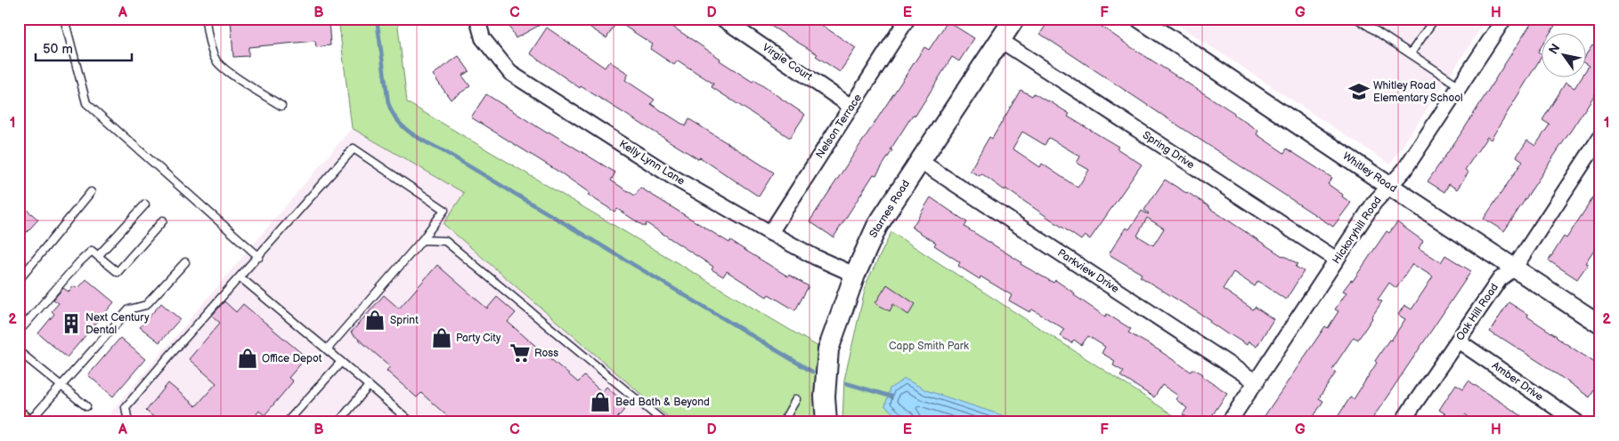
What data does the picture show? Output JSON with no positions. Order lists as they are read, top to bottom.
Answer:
{
  "streets": {
    "main road": ["Starnes Road"],
    "street": [
      "Virgie Court",
      "Nelson Terrace",
      "Spring Drive",
      "Kelly Lynn Lane",
      "Whitley Road",
      "Hickoryhill Road",
      "Parkview Drive",
      "Oak Hill Road",
      "Amber Drive"
    ]
  },
  "crossings": [
    ["Virgie Court", "Nelson Terrace"],
    ["Nelson Terrace", "Kelly Lynn Lane"],
    ["Spring Drive", "Starnes Road"],
    ["Spring Drive", "Hickoryhill Road"],
    ["Kelly Lynn Lane", "Starnes Road"],
    ["Whitley Road", "Hickoryhill Road"],
    ["Whitley Road", "Oak Hill Road"],
    ["Starnes Road", "Parkview Drive"],
    ["Hickoryhill Road", "Parkview Drive"],
    ["Oak Hill Road", "Amber Drive"]
  ],
  "parks": ["Capp Smith Park"],
  "places": {
    "school or university": ["Whitley Road Elementary School"],
    "shop": [
      "Sprint",
      "Party City",
      "Office Depot",
      "Bed Bath & Beyond"
    ],
    "building": ["Next Century Dental"],
    "supermarket": ["Ross"]
  },
  "scale_bar": "50 m",
  "north": "top left",
  "grid": {
    "columns": [
      "A",
      "B",
      "C",
      "D",
      "E",
      "F",
      "G",
      "H"
    ],
    "rows": ["1", "2"]
  }
}
